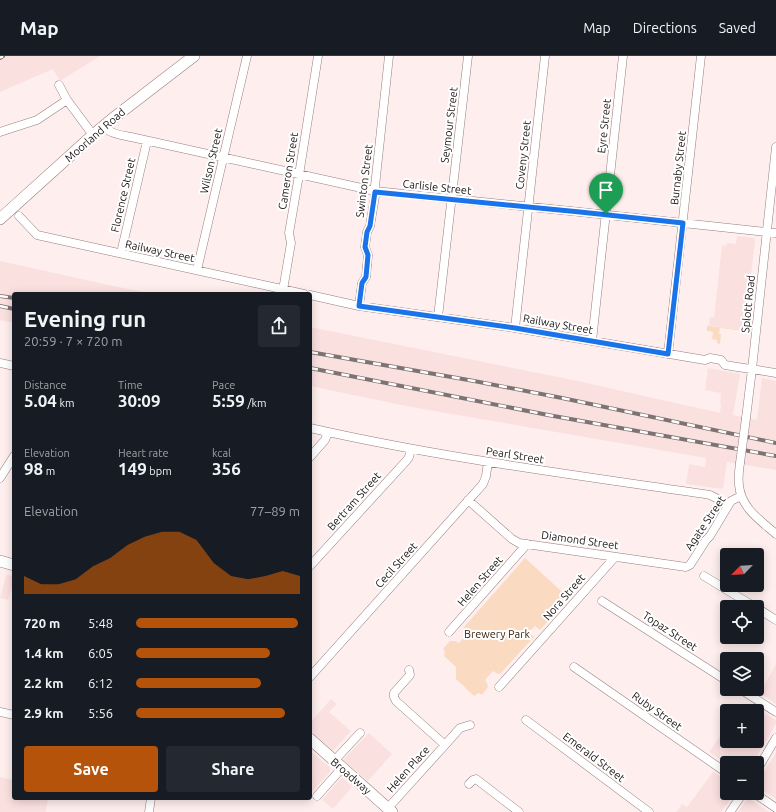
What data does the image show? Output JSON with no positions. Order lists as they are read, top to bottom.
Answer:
{
  "streets": {
    "street": [
      "Seymour Street",
      "Eyre Street",
      "Moorland Road",
      "Coveny Street",
      "Wilson Street",
      "Burnaby Street",
      "Cameron Street",
      "Swinton Street",
      "Carlisle Street",
      "Florence Street",
      "Railway Street",
      "Splott Road",
      "Pearl Street",
      "Bertram Street",
      "Agate Street",
      "Diamond Street",
      "Cecil Street",
      "Helen Street",
      "Nora Street",
      "Topaz Street",
      "Ruby Street",
      "Emerald Street",
      "Helen Place",
      "Broadway"
    ]
  },
  "crossings": [
    ["Seymour Street", "Carlisle Street"],
    ["Seymour Street", "Railway Street"],
    ["Eyre Street", "Carlisle Street"],
    ["Eyre Street", "Railway Street"],
    ["Moorland Road", "Carlisle Street"],
    ["Coveny Street", "Carlisle Street"],
    ["Coveny Street", "Railway Street"],
    ["Wilson Street", "Carlisle Street"],
    ["Wilson Street", "Railway Street"],
    ["Burnaby Street", "Carlisle Street"],
    ["Burnaby Street", "Railway Street"],
    ["Cameron Street", "Carlisle Street"],
    ["Cameron Street", "Railway Street"],
    ["Swinton Street", "Carlisle Street"],
    ["Swinton Street", "Railway Street"],
    ["Carlisle Street", "Florence Street"],
    ["Carlisle Street", "Splott Road"],
    ["Florence Street", "Railway Street"],
    ["Railway Street", "Splott Road"],
    ["Splott Road", "Agate Street"],
    ["Pearl Street", "Bertram Street"],
    ["Pearl Street", "Cecil Street"],
    ["Agate Street", "Diamond Street"],
    ["Diamond Street", "Cecil Street"],
    ["Diamond Street", "Helen Street"],
    ["Diamond Street", "Nora Street"],
    ["Helen Place", "Broadway"]
  ],
  "parks": ["Brewery Park"],
  "north": "bottom left",
  "page": {
    "header": "Map",
    "nav": ["Map", "Directions", "Saved"],
    "heading": ["Evening run", "20:59 · 7 × 720 m"],
    "stats": [
      ["Distance", "5.04 km"],
      ["Time", "30:09"],
      ["Pace", "5:59 /km"],
      ["Elevation", "98 m"],
      ["Heart rate", "149 bpm"],
      ["kcal", "356"]
    ],
    "chart": ["Elevation", "77–89 m"],
    "map_buttons": ["+", "−"],
    "list": [
      {
        "name": "720 m",
        "note": "5:48"
      },
      {
        "name": "1.4 km",
        "note": "6:05"
      },
      {
        "name": "2.2 km",
        "note": "6:12"
      },
      {
        "name": "2.9 km",
        "note": "5:56"
      }
    ],
    "buttons": ["Save", "Share"]
  }
}
